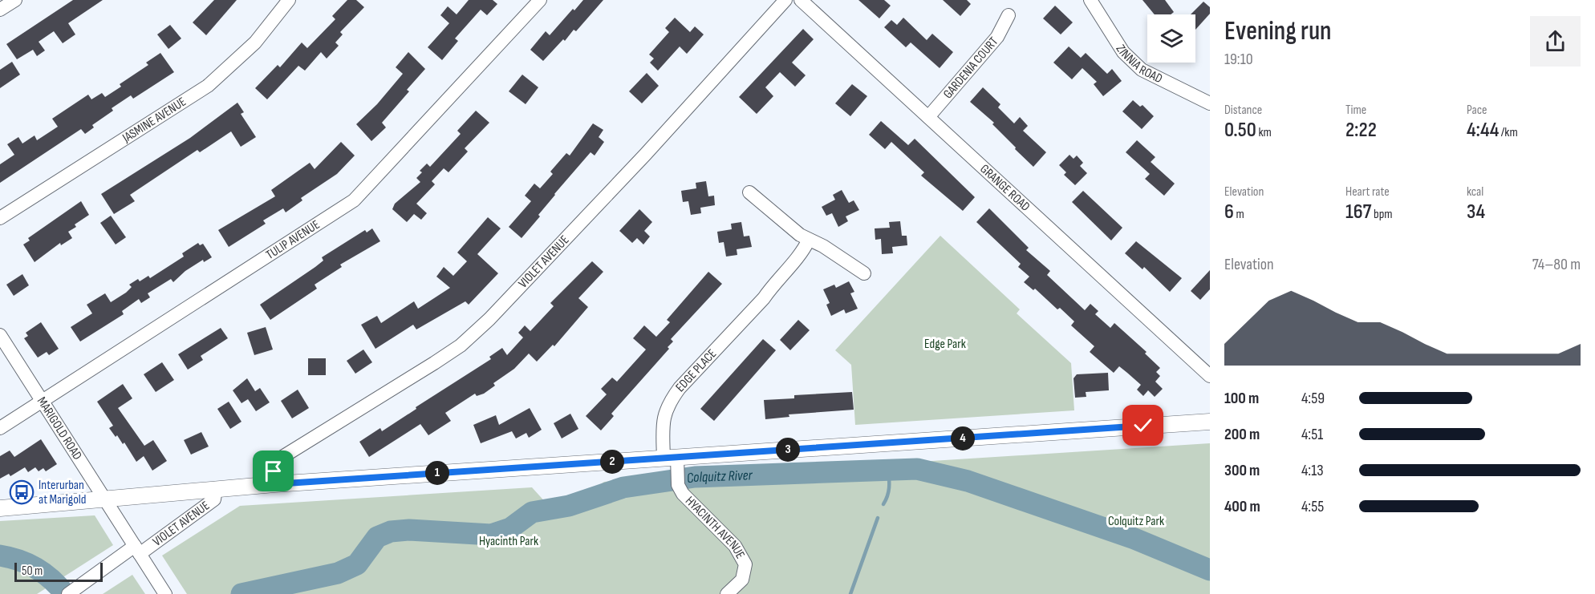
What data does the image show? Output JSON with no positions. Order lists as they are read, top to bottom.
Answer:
{
  "streets": {
    "street": [
      "ZINNIA ROAD",
      "GARDENIA COURT",
      "JASMINE AVENUE",
      "GRANGE ROAD",
      "TULIP AVENUE",
      "VIOLET AVENUE",
      "EDGE PLACE",
      "MARIGOLD ROAD",
      "HYACINTH AVENUE"
    ]
  },
  "crossings": [
    ["GARDENIA COURT", "GRANGE ROAD"],
    ["TULIP AVENUE", "MARIGOLD ROAD"],
    ["VIOLET AVENUE", "MARIGOLD ROAD"],
    ["EDGE PLACE", "HYACINTH AVENUE"]
  ],
  "water": ["Colquitz River"],
  "parks": ["Edge Park", "Colquitz Park", "Hyacinth Park"],
  "places": {
    "bus stop": ["Interurban at Marigold"]
  },
  "scale_bar": "50 m",
  "page": {
    "heading": ["Evening run", "19:10"],
    "stats": [
      ["Distance", "0.50 km"],
      ["Time", "2:22"],
      ["Pace", "4:44 /km"],
      ["Elevation", "6 m"],
      ["Heart rate", "167 bpm"],
      ["kcal", "34"]
    ],
    "chart": ["Elevation", "74–80 m"],
    "list": [
      {
        "name": "100 m",
        "note": "4:59"
      },
      {
        "name": "200 m",
        "note": "4:51"
      },
      {
        "name": "300 m",
        "note": "4:13"
      },
      {
        "name": "400 m",
        "note": "4:55"
      }
    ],
    "pins": [
      "4",
      "3",
      "2",
      "1"
    ],
    "scale": "50 m"
  }
}
